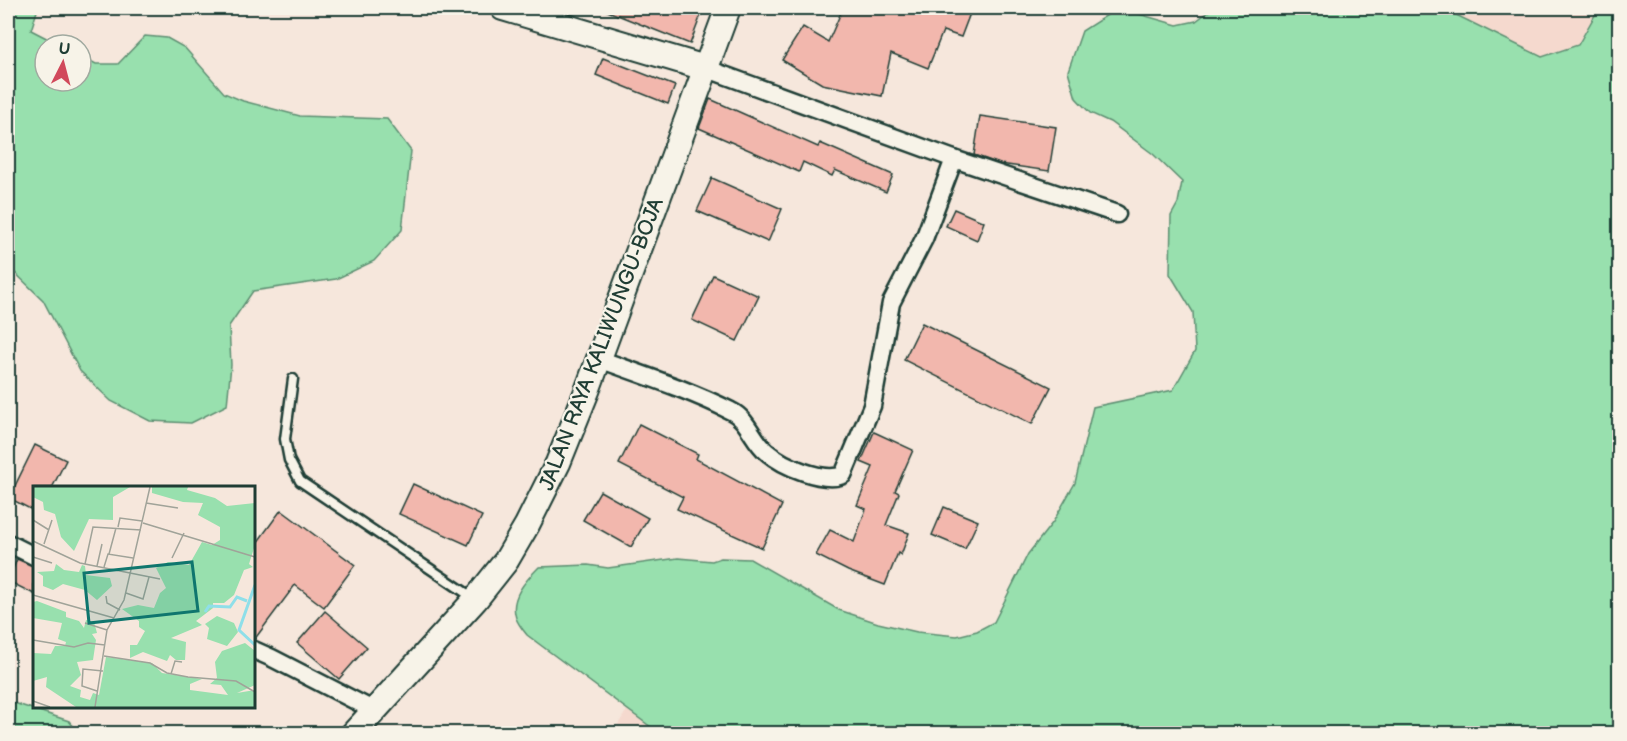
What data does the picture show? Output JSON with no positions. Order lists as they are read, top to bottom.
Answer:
{
  "streets": {
    "main road": ["JALAN RAYA KALIWUNGU-BOJA"]
  },
  "north": "top"
}
